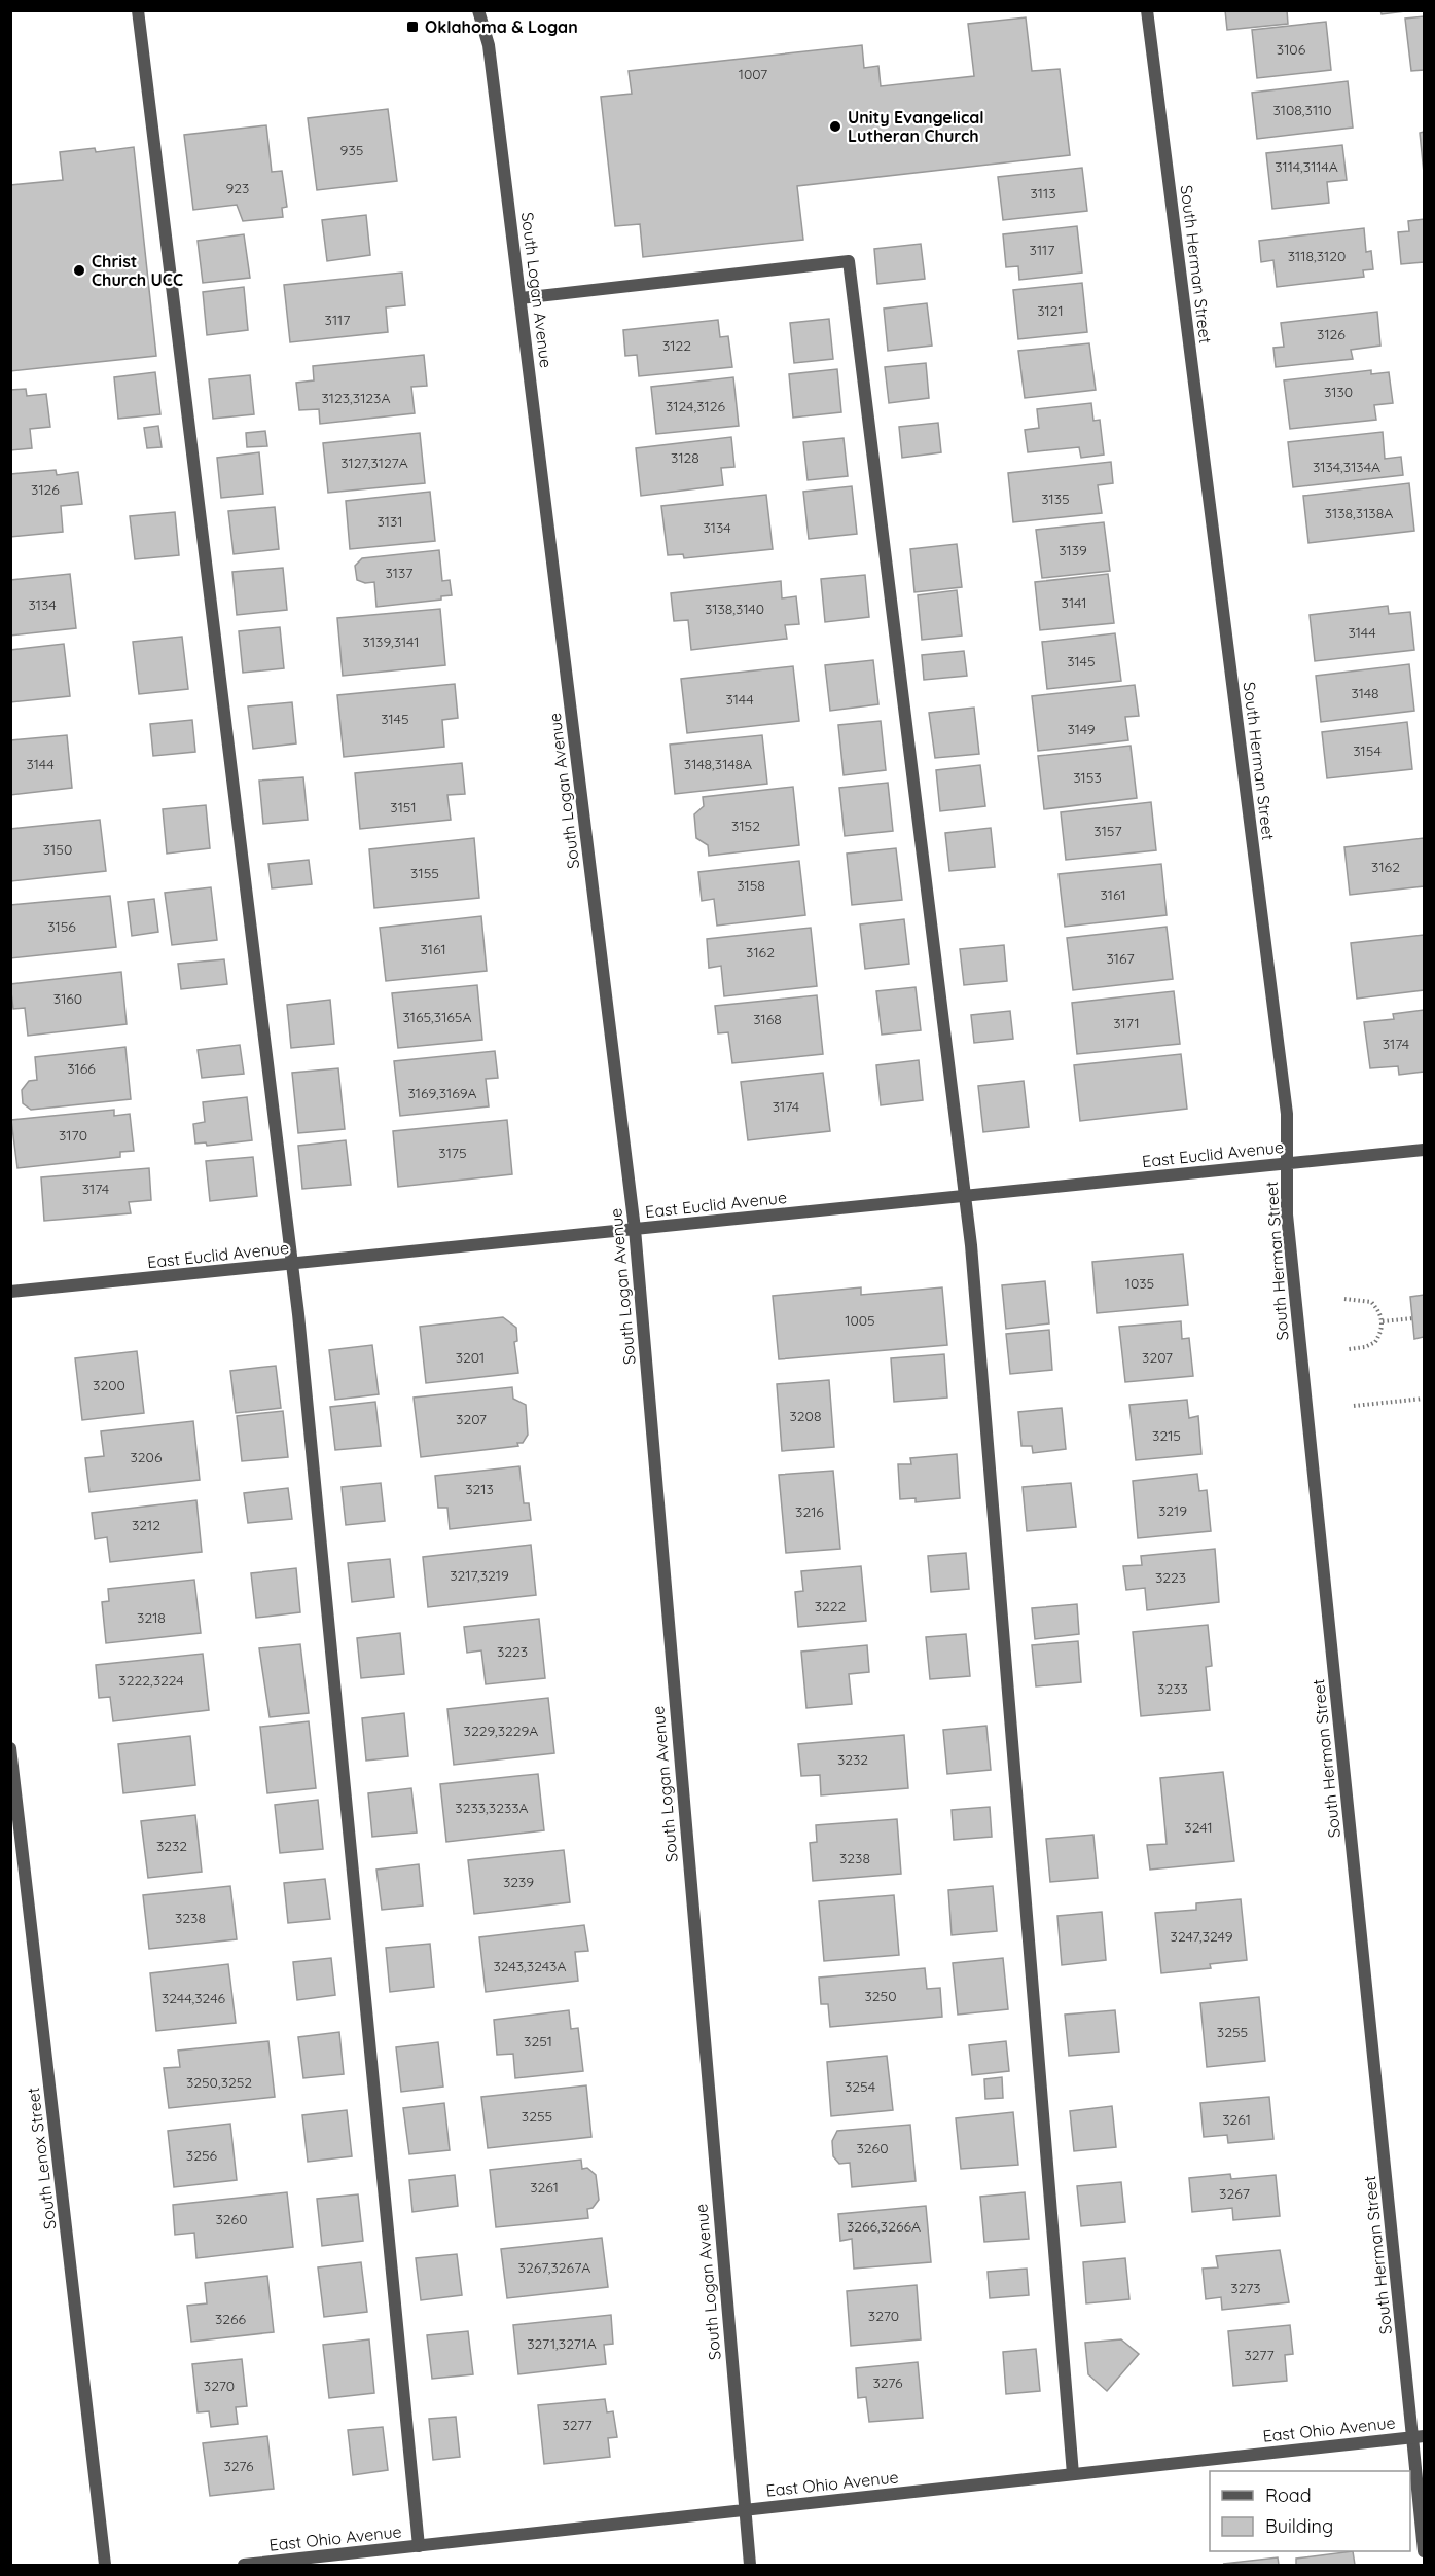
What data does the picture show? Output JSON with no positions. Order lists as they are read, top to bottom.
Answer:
{
  "streets": {
    "street": [
      "South Herman Street",
      "South Logan Avenue",
      "East Euclid Avenue",
      "South Lenox Street",
      "East Ohio Avenue"
    ]
  },
  "crossings": [
    ["South Herman Street", "East Euclid Avenue"],
    ["South Herman Street", "East Ohio Avenue"],
    ["South Logan Avenue", "East Euclid Avenue"],
    ["South Logan Avenue", "East Ohio Avenue"]
  ],
  "places": {
    "transit": ["Oklahoma & Logan"],
    "other": ["Unity Evangelical Lutheran Church", "Christ Church UCC"]
  },
  "house_numbers": [
    "3106",
    "1007",
    "3108,3110",
    "935",
    "3114,3114A",
    "923",
    "3113",
    "3117",
    "3118,3120",
    "3121",
    "3117",
    "3126",
    "3122",
    "3130",
    "3123,3123A",
    "3124,3126",
    "3128",
    "3127,3127A",
    "3134,3134A",
    "3126",
    "3135",
    "3138,3138A",
    "3131",
    "3134",
    "3139",
    "3137",
    "3141",
    "3134",
    "3138,3140",
    "3144",
    "3139,3141",
    "3145",
    "3148",
    "3144",
    "3145",
    "3149",
    "3154",
    "3144",
    "3148,3148A",
    "3153",
    "3151",
    "3152",
    "3157",
    "3150",
    "3162",
    "3155",
    "3158",
    "3161",
    "3156",
    "3161",
    "3162",
    "3167",
    "3160",
    "3165,3165A",
    "3168",
    "3171",
    "3174",
    "3166",
    "3169,3169A",
    "3174",
    "3170",
    "3175",
    "3174",
    "1035",
    "1005",
    "3201",
    "3207",
    "3200",
    "3208",
    "3207",
    "3215",
    "3206",
    "3213",
    "3219",
    "3216",
    "3212",
    "3217,3219",
    "3223",
    "3222",
    "3218",
    "3223",
    "3222,3224",
    "3233",
    "3229,3229A",
    "3232",
    "3233,3233A",
    "3241",
    "3232",
    "3238",
    "3239",
    "3238",
    "3247,3249",
    "3243,3243A",
    "3250",
    "3244,3246",
    "3255",
    "3251",
    "3250,3252",
    "3254",
    "3255",
    "3261",
    "3260",
    "3256",
    "3261",
    "3267",
    "3260",
    "3266,3266A",
    "3267,3267A",
    "3273",
    "3270",
    "3266",
    "3271,3271A",
    "3277",
    "3276",
    "3270",
    "3277",
    "3276"
  ],
  "legend": ["Road", "Building"]
}
